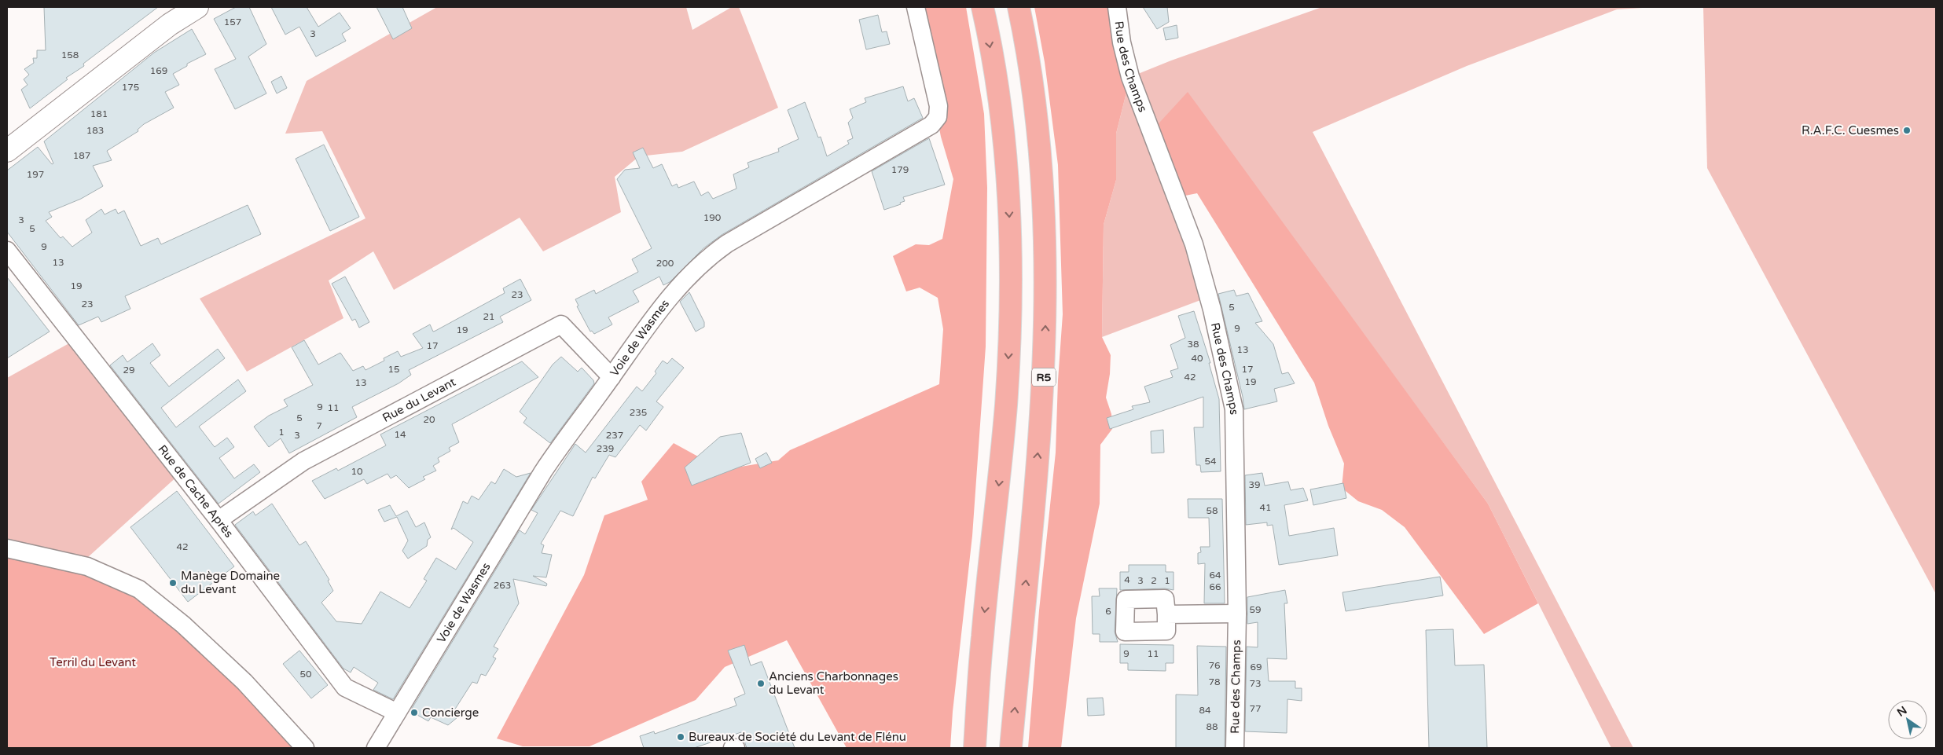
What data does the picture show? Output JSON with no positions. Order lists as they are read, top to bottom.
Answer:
{
  "streets": {
    "highway": ["R5"],
    "street": [
      "Rue des Champs",
      "Voie de Wasmes",
      "Rue du Levant",
      "Rue de Cache Après"
    ]
  },
  "crossings": [
    ["Voie de Wasmes", "Rue du Levant"],
    ["Voie de Wasmes", "Rue de Cache Après"],
    ["Rue du Levant", "Rue de Cache Après"]
  ],
  "parks": ["Terril du Levant"],
  "places": [
    "R.A.F.C. Cuesmes",
    "Manège Domaine du Levant",
    "Anciens Charbonnages du Levant",
    "Concierge",
    "Bureaux de Société du Levant de Flénu"
  ],
  "house_numbers": [
    "157",
    "3",
    "158",
    "169",
    "175",
    "181",
    "183",
    "187",
    "179",
    "197",
    "190",
    "3",
    "5",
    "9",
    "13",
    "200",
    "19",
    "23",
    "23",
    "5",
    "21",
    "9",
    "19",
    "38",
    "17",
    "13",
    "40",
    "15",
    "17",
    "29",
    "42",
    "19",
    "13",
    "9",
    "11",
    "235",
    "5",
    "20",
    "7",
    "1",
    "14",
    "3",
    "237",
    "239",
    "54",
    "10",
    "39",
    "41",
    "58",
    "42",
    "64",
    "4",
    "3",
    "2",
    "1",
    "263",
    "66",
    "59",
    "6",
    "9",
    "11",
    "76",
    "69",
    "50",
    "78",
    "73",
    "77",
    "84",
    "88"
  ],
  "north": "top left"
}
